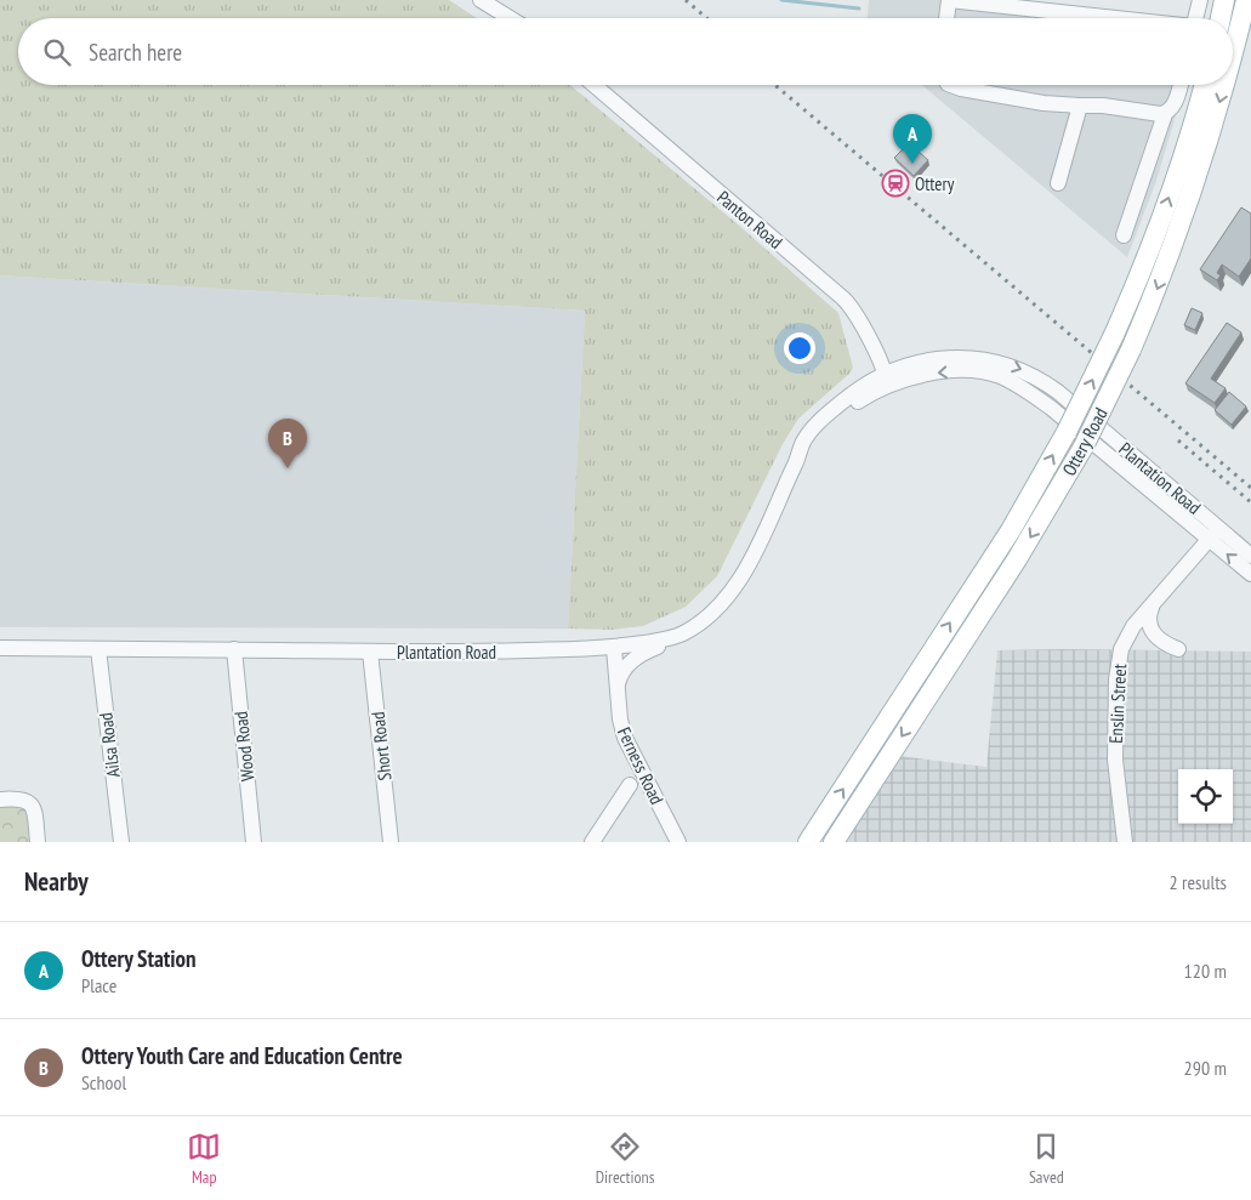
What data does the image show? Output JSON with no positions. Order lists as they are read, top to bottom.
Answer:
{
  "streets": {
    "main road": ["Ottery Road"],
    "street": [
      "Panton Road",
      "Plantation Road",
      "Enslin Street",
      "Ailsa Road",
      "Wood Road",
      "Short Road",
      "Ferness Road"
    ]
  },
  "crossings": [
    ["Panton Road", "Plantation Road"],
    ["Plantation Road", "Enslin Street"],
    ["Plantation Road", "Ailsa Road"],
    ["Plantation Road", "Wood Road"],
    ["Plantation Road", "Short Road"],
    ["Plantation Road", "Ferness Road"]
  ],
  "places": {
    "station": ["Ottery"]
  },
  "page": {
    "search": "Search here",
    "pins": ["A", "B"],
    "heading": ["Nearby", "2 results"],
    "list": [
      {
        "mark": "A",
        "name": "Ottery Station",
        "note": "Place",
        "value": "120 m"
      },
      {
        "mark": "B",
        "name": "Ottery Youth Care and Education Centre",
        "note": "School",
        "value": "290 m"
      }
    ],
    "nav": ["Map", "Directions", "Saved"]
  }
}
